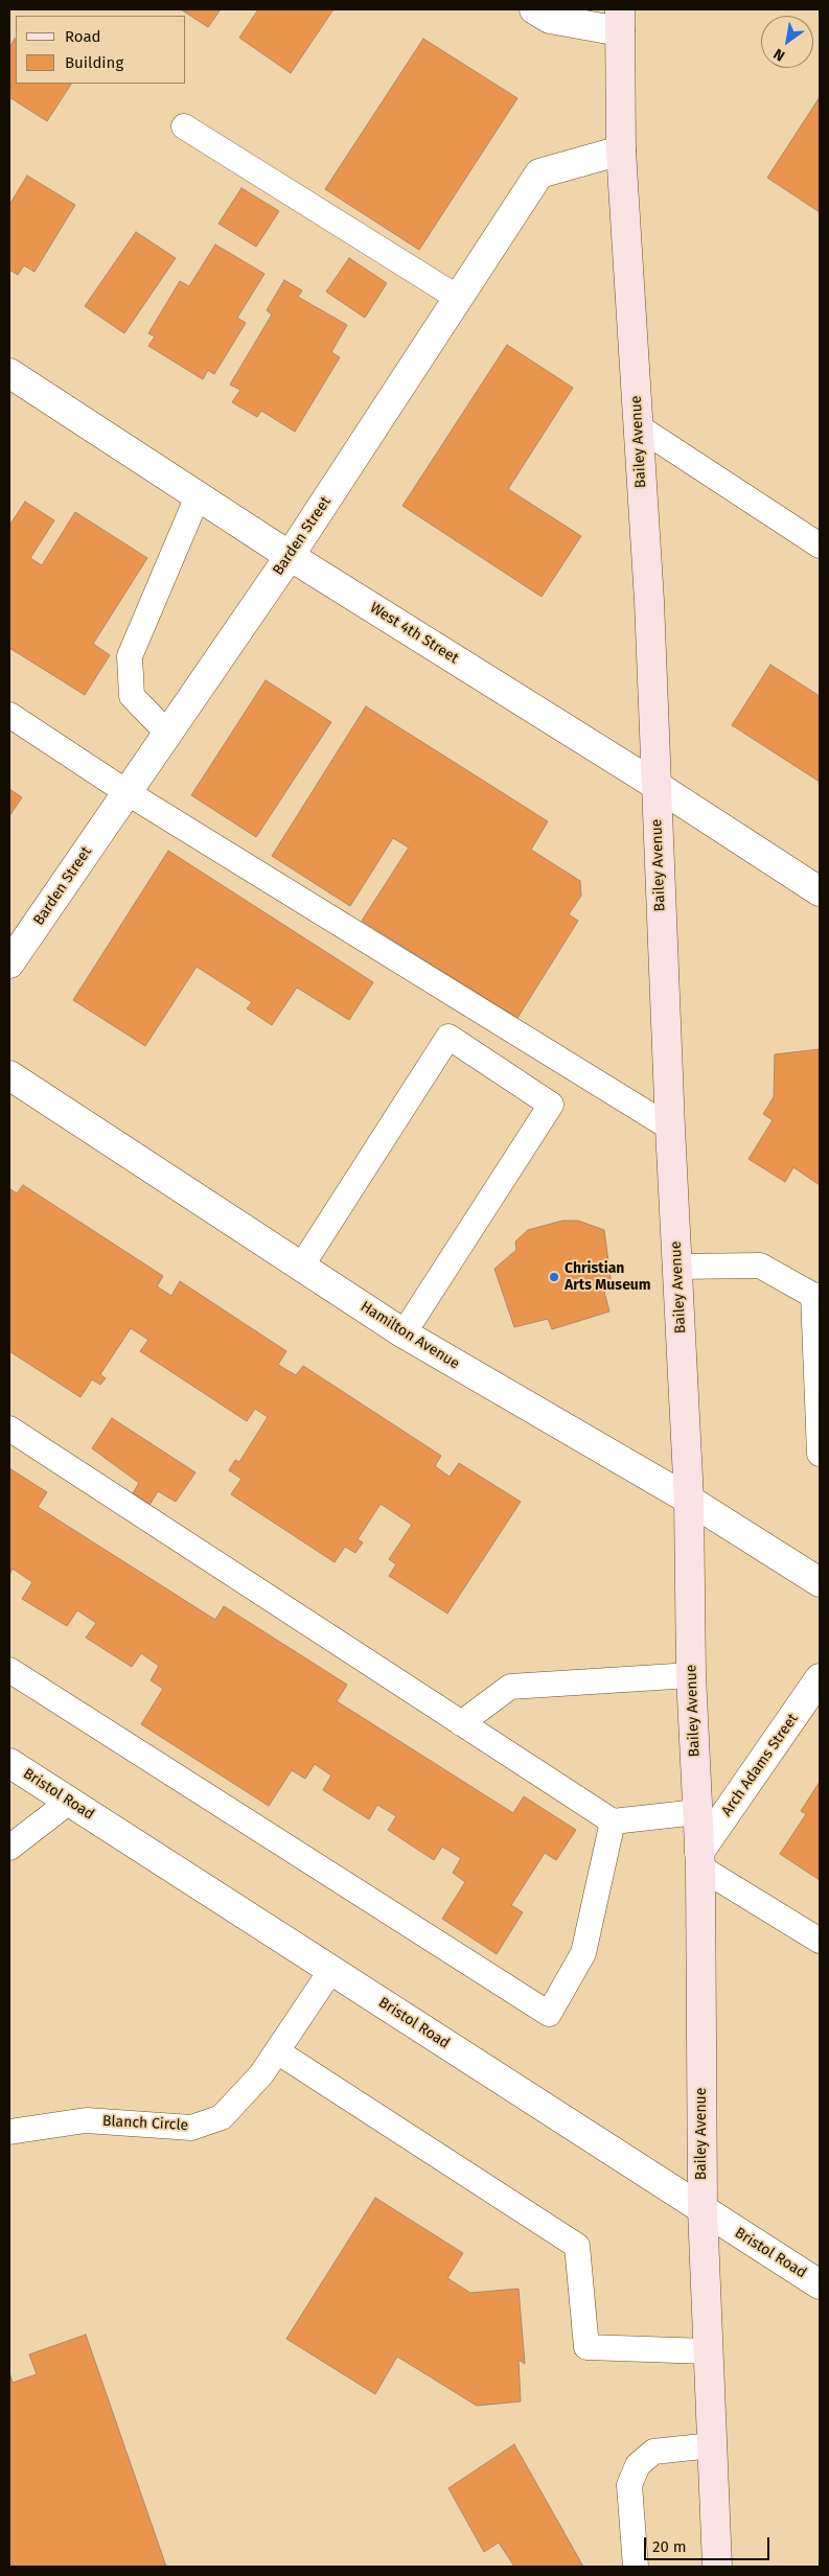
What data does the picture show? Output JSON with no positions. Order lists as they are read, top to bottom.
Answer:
{
  "streets": {
    "street": [
      "Bailey Avenue",
      "Barden Street",
      "West 4th Street",
      "Hamilton Avenue",
      "Arch Adams Street",
      "Bristol Road"
    ],
    "lane": ["Blanch Circle"]
  },
  "crossings": [
    ["Bailey Avenue", "Barden Street"],
    ["Bailey Avenue", "West 4th Street"],
    ["Bailey Avenue", "Hamilton Avenue"],
    ["Bailey Avenue", "Arch Adams Street"],
    ["Bailey Avenue", "Bristol Road"],
    ["Barden Street", "West 4th Street"],
    ["Bristol Road", "Blanch Circle"]
  ],
  "places": ["Christian Arts Museum"],
  "legend": ["Road", "Building"],
  "scale_bar": "20 m",
  "north": "bottom left"
}
